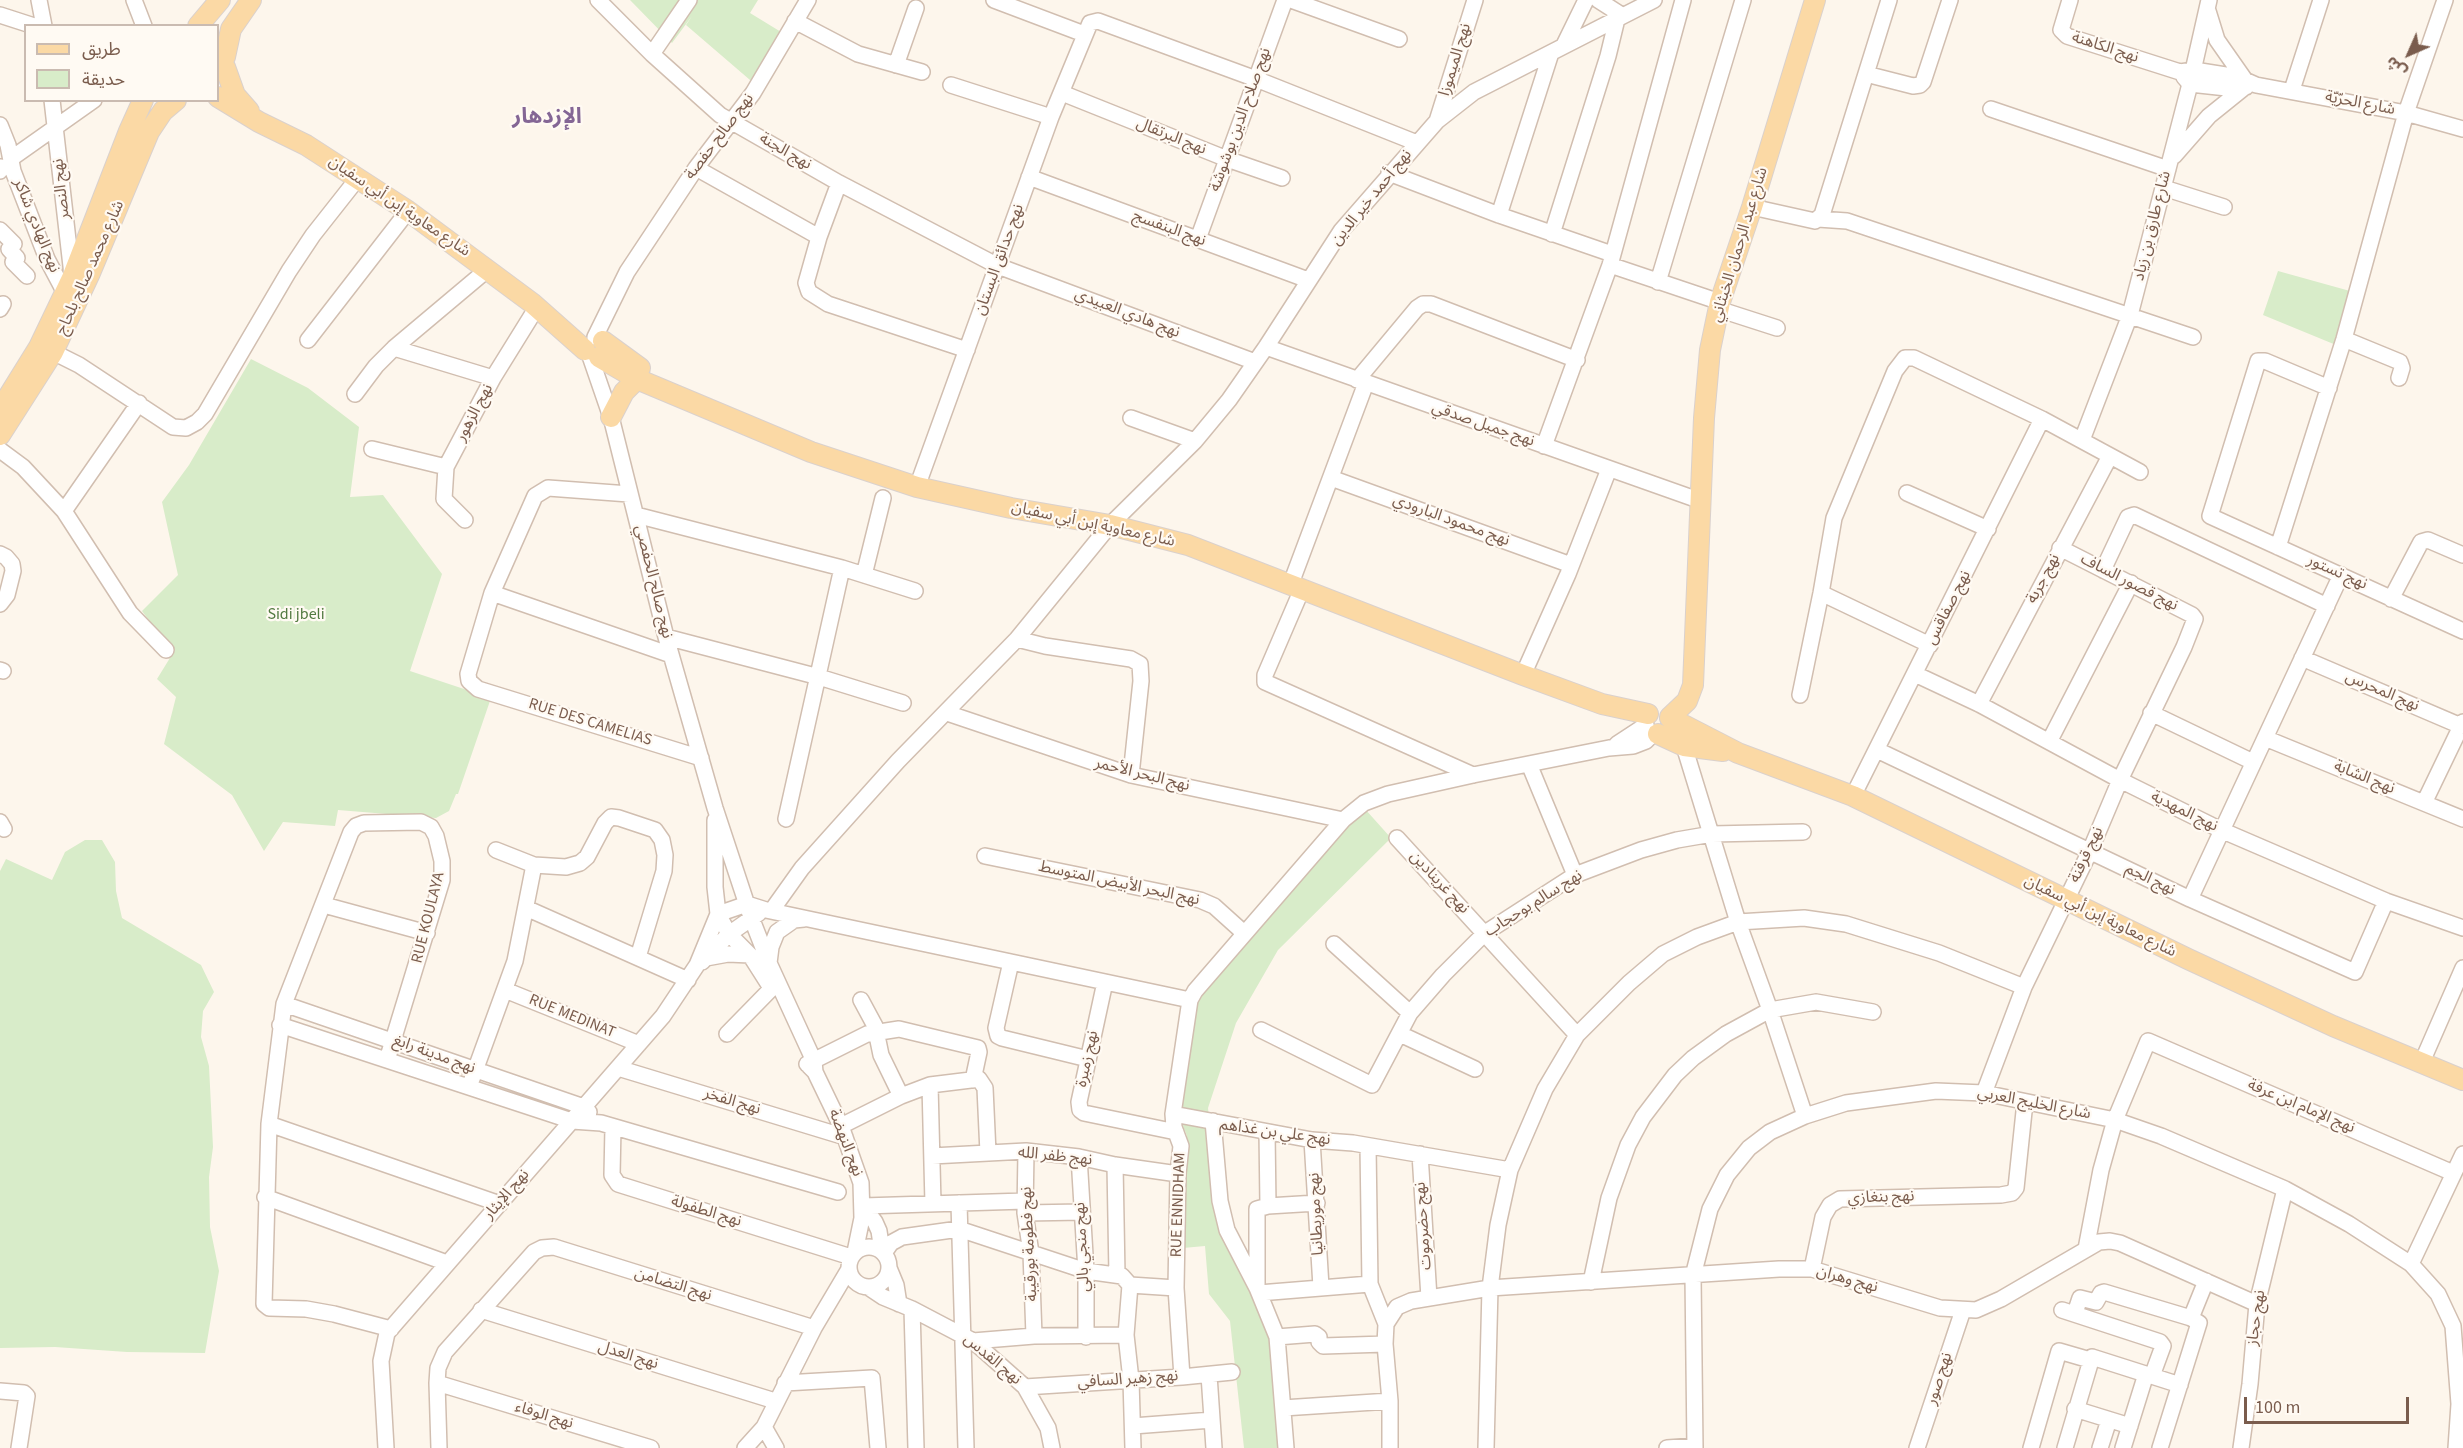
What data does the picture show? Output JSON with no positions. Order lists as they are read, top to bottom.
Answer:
{
  "streets": {
    "main road": ["شارع معاوية إبن أبي سفيان", "شارع عبد الرحمان الخبثاني", "شارع محمد صالح بلحاج"],
    "street": [
      "نهج الكاهنة",
      "نهج الميموزا",
      "شارع الحرّيّة",
      "نهج صلاح الدين بوشوشة",
      "نهج صالح حفصة",
      "نهج البرتقال",
      "نهج الجنة",
      "نهج النصر",
      "نهج أحمد خير الدين",
      "نهج الهادي شاكر",
      "شارع طارق بن زياد",
      "نهج البنفسج",
      "نهج حدائق البستان",
      "نهج هادي العبيدي",
      "نهج الزهور",
      "نهج جميل صدقي",
      "نهج محمود البارودي",
      "نهج تستور",
      "نهج جربة",
      "نهج صالح الحفصي",
      "نهج قصور الساف",
      "نهج صفاقس",
      "نهج المحرس",
      "RUE DES CAMELIAS",
      "نهج البحر الأحمر",
      "نهج الشابة",
      "نهج المهدية",
      "نهج قرقنة",
      "نهج الجم",
      "نهج غرينادين",
      "نهج البحر الأبيض المتوسط",
      "نهج سالم بوحجاب",
      "RUE KOULAYA",
      "RUE MEDINAT",
      "نهج مدينة رابغ",
      "نهج زمبرة",
      "نهج الفخر",
      "شارع الخليج العربي",
      "نهج الإمام ابن عرفة",
      "نهج علي بن غذاهم",
      "نهج النهضة",
      "نهج ظفر الله",
      "نهج الإيثار",
      "نهج بنغازي",
      "RUE ENNIDHAM",
      "نهج الطفولة",
      "نهج موريطانيا",
      "نهج حضرموت",
      "نهج فطومة بورقيبة",
      "نهج منجي بالي",
      "نهج وهران",
      "نهج التضامن",
      "نهج حجاز",
      "نهج العدل",
      "نهج القدس",
      "نهج صور",
      "نهج زهير السافي",
      "نهج الوفاء"
    ]
  },
  "crossings": [
    ["نهج الكاهنة", "شارع الحرّيّة"],
    ["نهج الكاهنة", "شارع طارق بن زياد"],
    ["نهج الميموزا", "نهج أحمد خير الدين"],
    ["شارع الحرّيّة", "شارع طارق بن زياد"],
    ["نهج صلاح الدين بوشوشة", "نهج البرتقال"],
    ["نهج صلاح الدين بوشوشة", "نهج البنفسج"],
    ["نهج صالح حفصة", "نهج الجنة"],
    ["نهج صالح حفصة", "شارع معاوية إبن أبي سفيان"],
    ["نهج صالح حفصة", "نهج صالح الحفصي"],
    ["نهج البرتقال", "نهج حدائق البستان"],
    ["نهج الجنة", "نهج حدائق البستان"],
    ["نهج الجنة", "نهج هادي العبيدي"],
    ["نهج النصر", "نهج الهادي شاكر"],
    ["نهج النصر", "شارع محمد صالح بلحاج"],
    ["نهج أحمد خير الدين", "شارع معاوية إبن أبي سفيان"],
    ["نهج أحمد خير الدين", "نهج البنفسج"],
    ["نهج أحمد خير الدين", "نهج هادي العبيدي"],
    ["نهج أحمد خير الدين", "نهج جميل صدقي"],
    ["نهج أحمد خير الدين", "نهج البحر الأحمر"],
    ["شارع معاوية إبن أبي سفيان", "نهج حدائق البستان"],
    ["شارع معاوية إبن أبي سفيان", "نهج الزهور"],
    ["شارع معاوية إبن أبي سفيان", "نهج صالح الحفصي"],
    ["شارع معاوية إبن أبي سفيان", "نهج صفاقس"],
    ["شارع معاوية إبن أبي سفيان", "نهج قرقنة"],
    ["نهج الهادي شاكر", "شارع محمد صالح بلحاج"],
    ["نهج البنفسج", "نهج حدائق البستان"],
    ["شارع عبد الرحمان الخبثاني", "نهج جميل صدقي"],
    ["نهج حدائق البستان", "نهج هادي العبيدي"],
    ["نهج جربة", "نهج قصور الساف"],
    ["نهج جربة", "نهج المهدية"],
    ["نهج صالح الحفصي", "RUE DES CAMELIAS"],
    ["نهج صالح الحفصي", "نهج النهضة"],
    ["نهج قصور الساف", "نهج قرقنة"],
    ["نهج صفاقس", "نهج المهدية"],
    ["نهج صفاقس", "نهج الجم"],
    ["نهج المهدية", "نهج قرقنة"],
    ["نهج المهدية", "نهج الجم"],
    ["نهج قرقنة", "نهج الجم"],
    ["نهج قرقنة", "شارع الخليج العربي"],
    ["نهج غرينادين", "نهج سالم بوحجاب"],
    ["RUE KOULAYA", "نهج مدينة رابغ"],
    ["RUE KOULAYA", "نهج الإيثار"],
    ["RUE MEDINAT", "نهج الإيثار"],
    ["نهج مدينة رابغ", "نهج الإيثار"],
    ["نهج مدينة رابغ", "نهج الطفولة"],
    ["نهج زمبرة", "RUE ENNIDHAM"],
    ["نهج الفخر", "نهج النهضة"],
    ["نهج الفخر", "نهج الإيثار"],
    ["شارع الخليج العربي", "نهج الإمام ابن عرفة"],
    ["شارع الخليج العربي", "نهج بنغازي"],
    ["شارع الخليج العربي", "نهج وهران"],
    ["شارع الخليج العربي", "نهج حجاز"],
    ["نهج علي بن غذاهم", "نهج موريطانيا"],
    ["نهج علي بن غذاهم", "نهج حضرموت"],
    ["نهج النهضة", "نهج الطفولة"],
    ["نهج النهضة", "نهج التضامن"],
    ["نهج النهضة", "نهج العدل"],
    ["نهج النهضة", "نهج القدس"],
    ["نهج ظفر الله", "RUE ENNIDHAM"],
    ["نهج ظفر الله", "نهج فطومة بورقيبة"],
    ["نهج ظفر الله", "نهج منجي بالي"],
    ["نهج بنغازي", "نهج وهران"],
    ["RUE ENNIDHAM", "نهج زهير السافي"],
    ["نهج الطفولة", "نهج القدس"],
    ["نهج حضرموت", "نهج وهران"],
    ["نهج وهران", "نهج صور"],
    ["نهج التضامن", "نهج العدل"],
    ["نهج القدس", "نهج زهير السافي"]
  ],
  "districts": ["الإزدهار"],
  "parks": ["Sidi jbeli"],
  "legend": ["طريق", "حديقة"],
  "scale_bar": "100 m",
  "north": "bottom left"
}
